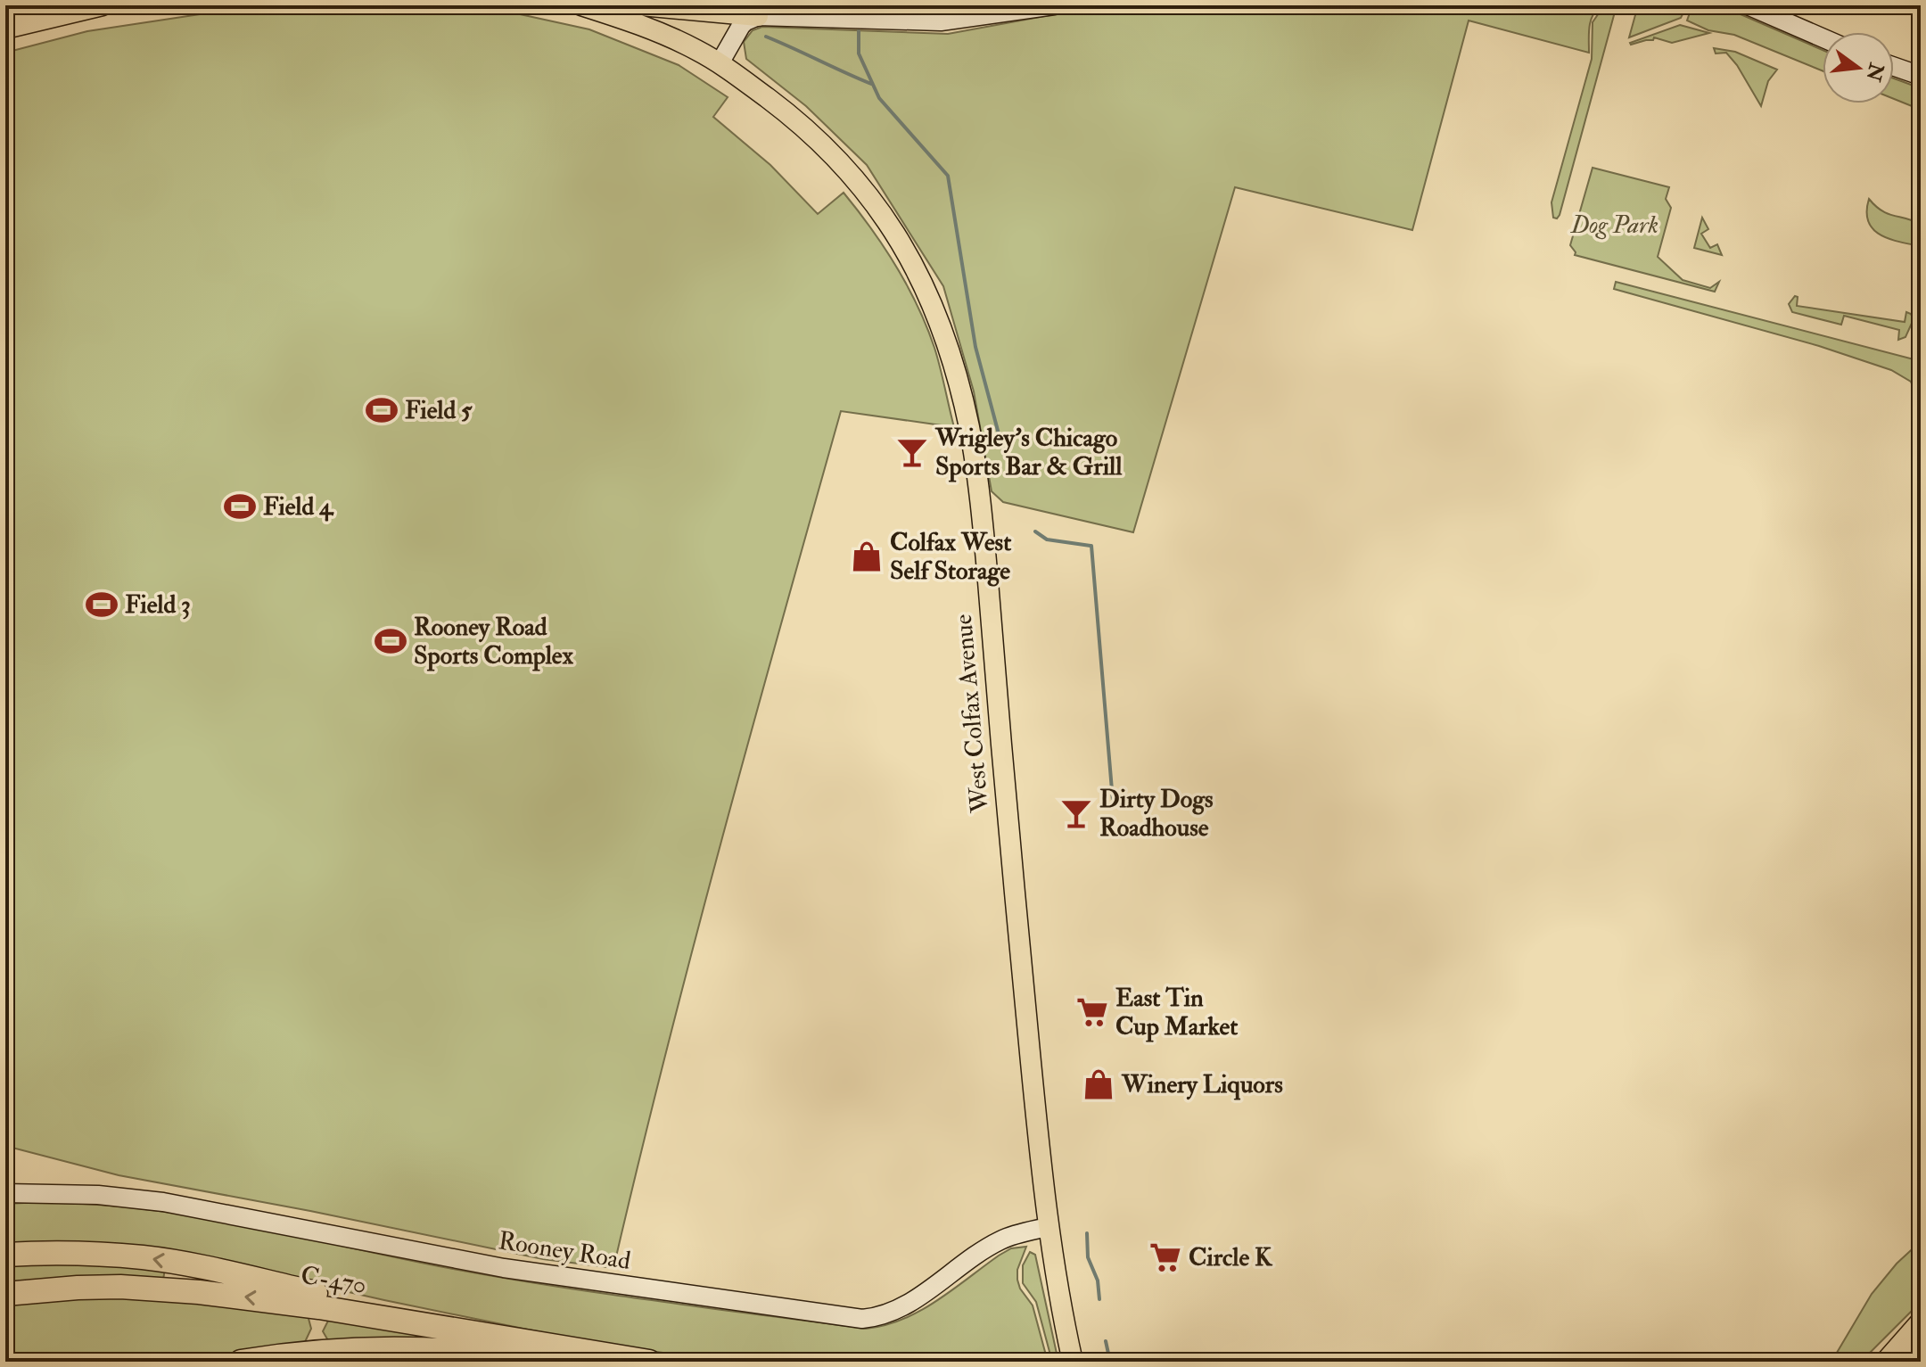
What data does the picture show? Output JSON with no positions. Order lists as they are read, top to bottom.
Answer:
{
  "streets": {
    "highway": ["C-470"],
    "main road": ["West Colfax Avenue"],
    "street": ["Rooney Road"]
  },
  "crossings": [
    ["West Colfax Avenue", "Rooney Road"]
  ],
  "parks": ["Dog Park"],
  "places": {
    "sports": [
      "Field 5",
      "Field 4",
      "Field 3",
      "Rooney Road Sports Complex"
    ],
    "bar": ["Wrigley's Chicago Sports Bar & Grill", "Dirty Dogs Roadhouse"],
    "shop": ["Colfax West Self Storage", "Winery Liquors"],
    "supermarket": ["East Tin Cup Market", "Circle K"]
  },
  "north": "right"
}
